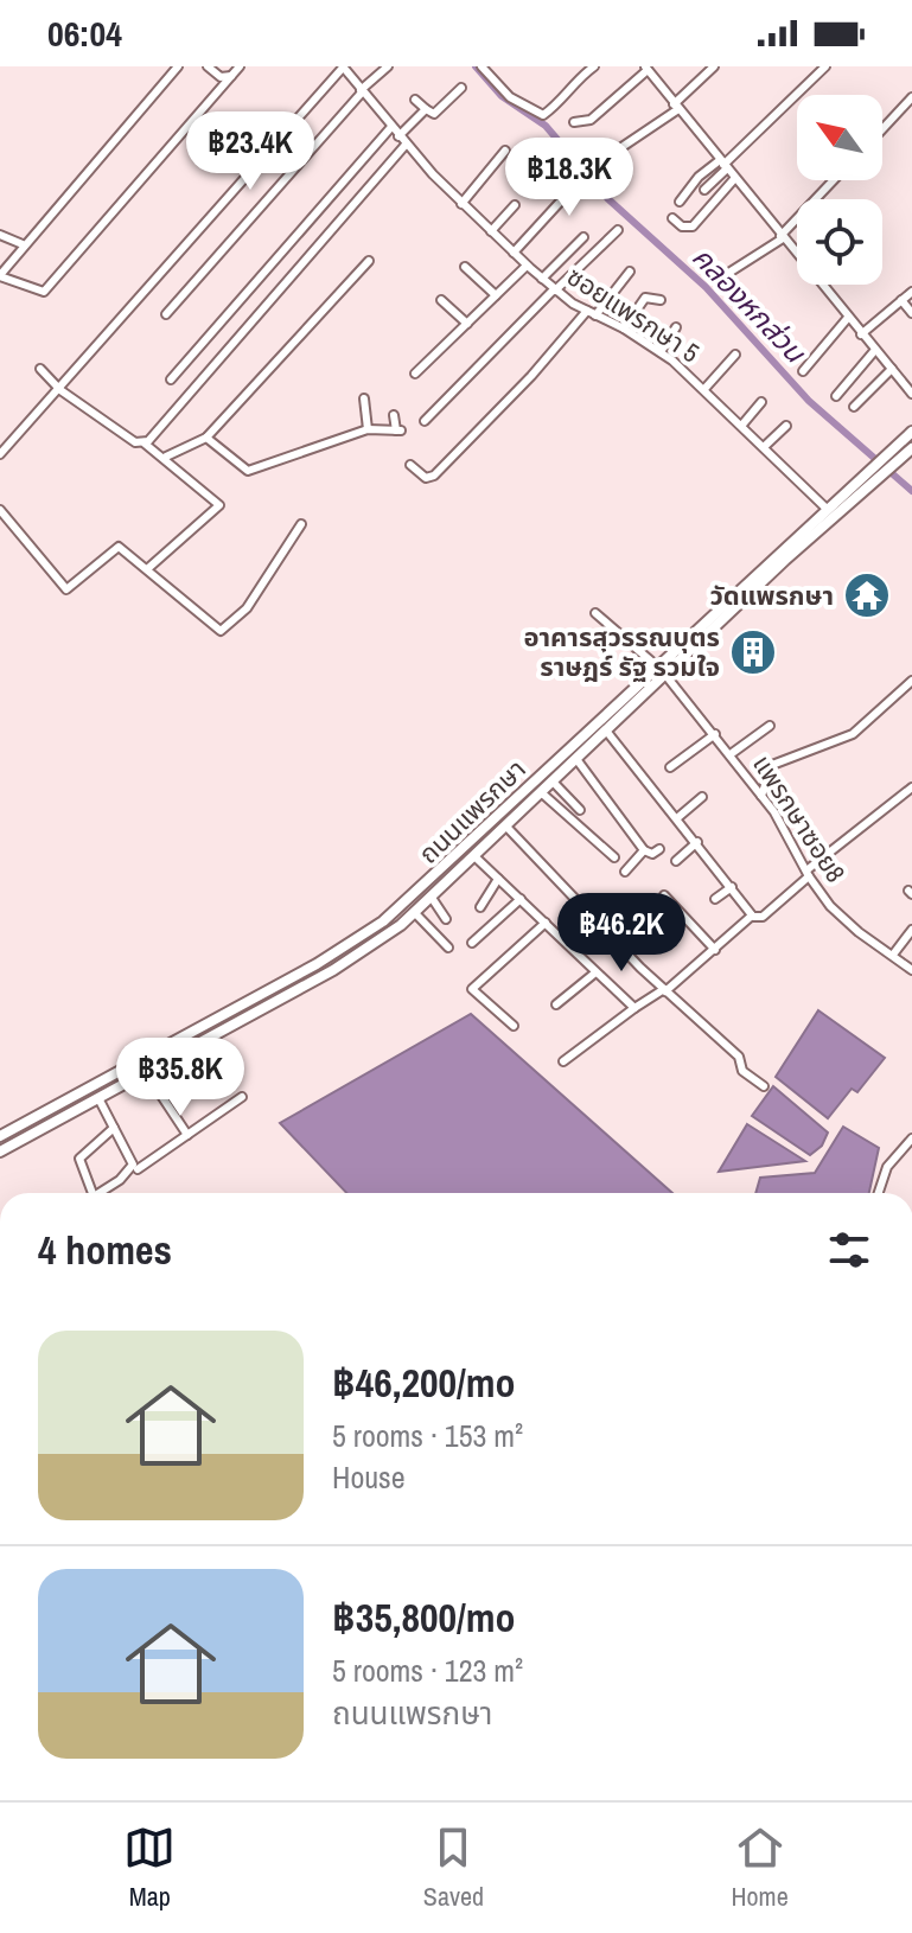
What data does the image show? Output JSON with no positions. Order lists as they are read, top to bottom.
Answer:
{
  "streets": {
    "main road": ["ถนนแพรกษา"],
    "street": ["ซอยแพรกษา 5", "แพรกษาซอย8"]
  },
  "crossings": [
    ["ซอยแพรกษา 5", "ถนนแพรกษา"],
    ["ถนนแพรกษา", "แพรกษาซอย8"]
  ],
  "water": ["คลองหกส่วน"],
  "places": {
    "temple": ["วัดแพรกษา"],
    "building": ["อาคารสุวรรณบุตร ราษฎร์ รัฐ รวมใจ"]
  },
  "north": "top left",
  "page": {
    "status": "06:04",
    "price": [
      "฿23.4K",
      "฿18.3K",
      "฿46.2K",
      "฿35.8K"
    ],
    "heading": "4 homes",
    "list": [
      {
        "name": "฿46,200/mo",
        "note": "5 rooms · 153 m² · House"
      },
      {
        "name": "฿35,800/mo",
        "note": "5 rooms · 123 m² · ถนนแพรกษา"
      }
    ],
    "tabs": ["Map", "Saved", "Home"]
  }
}
